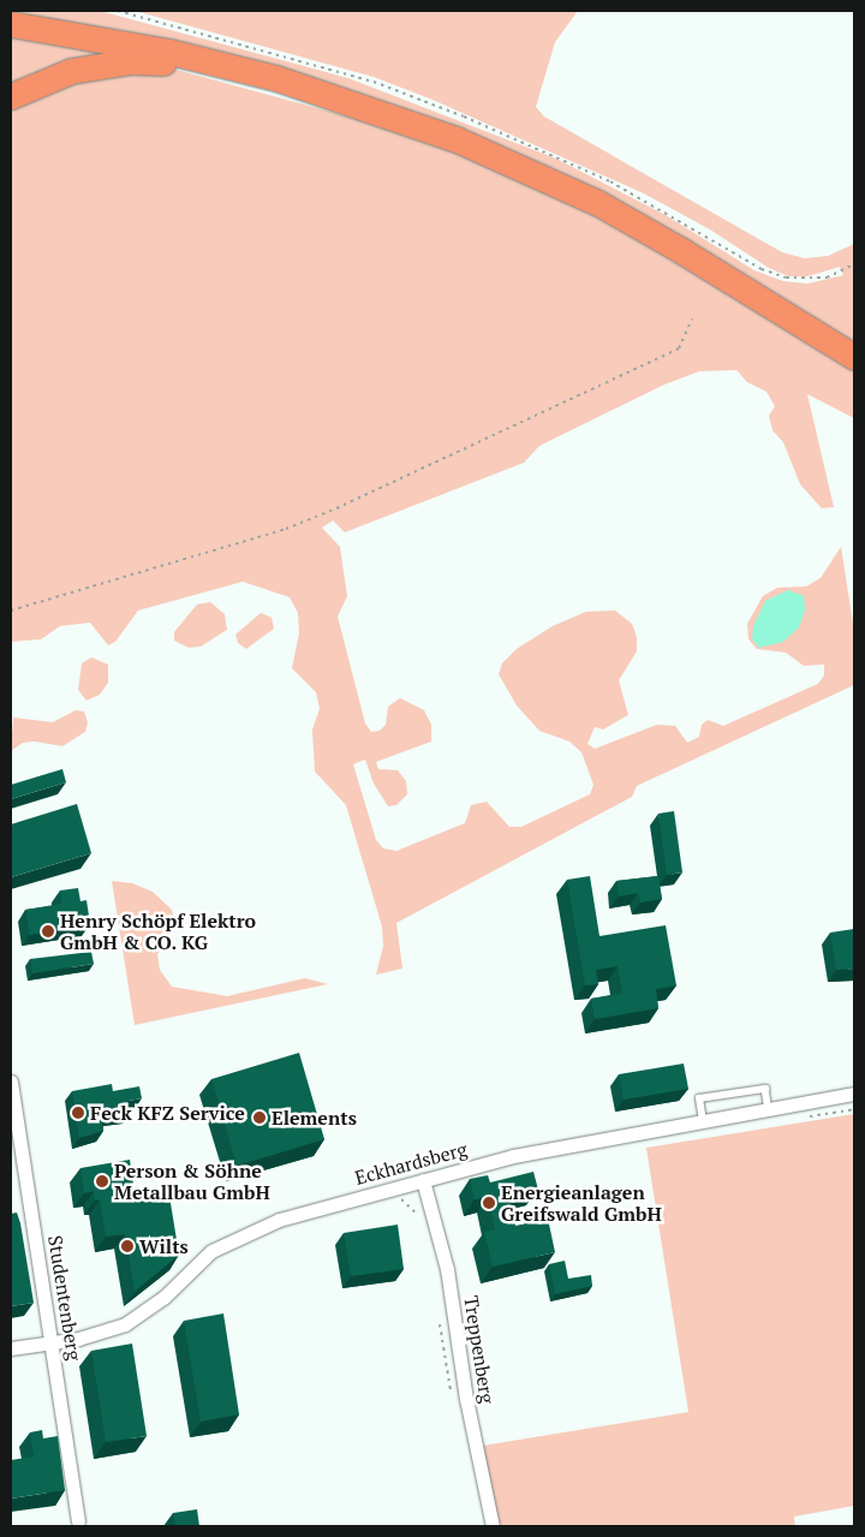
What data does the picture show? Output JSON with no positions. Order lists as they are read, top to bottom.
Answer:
{
  "streets": {
    "street": ["Eckhardsberg", "Studentenberg", "Treppenberg"]
  },
  "crossings": [
    ["Eckhardsberg", "Studentenberg"],
    ["Eckhardsberg", "Treppenberg"]
  ],
  "places": [
    "Henry Schöpf Elektro GmbH & CO. KG",
    "Feck KFZ Service",
    "Elements",
    "Person & Söhne Metallbau GmbH",
    "Energieanlagen Greifswald GmbH",
    "Wilts"
  ]
}
